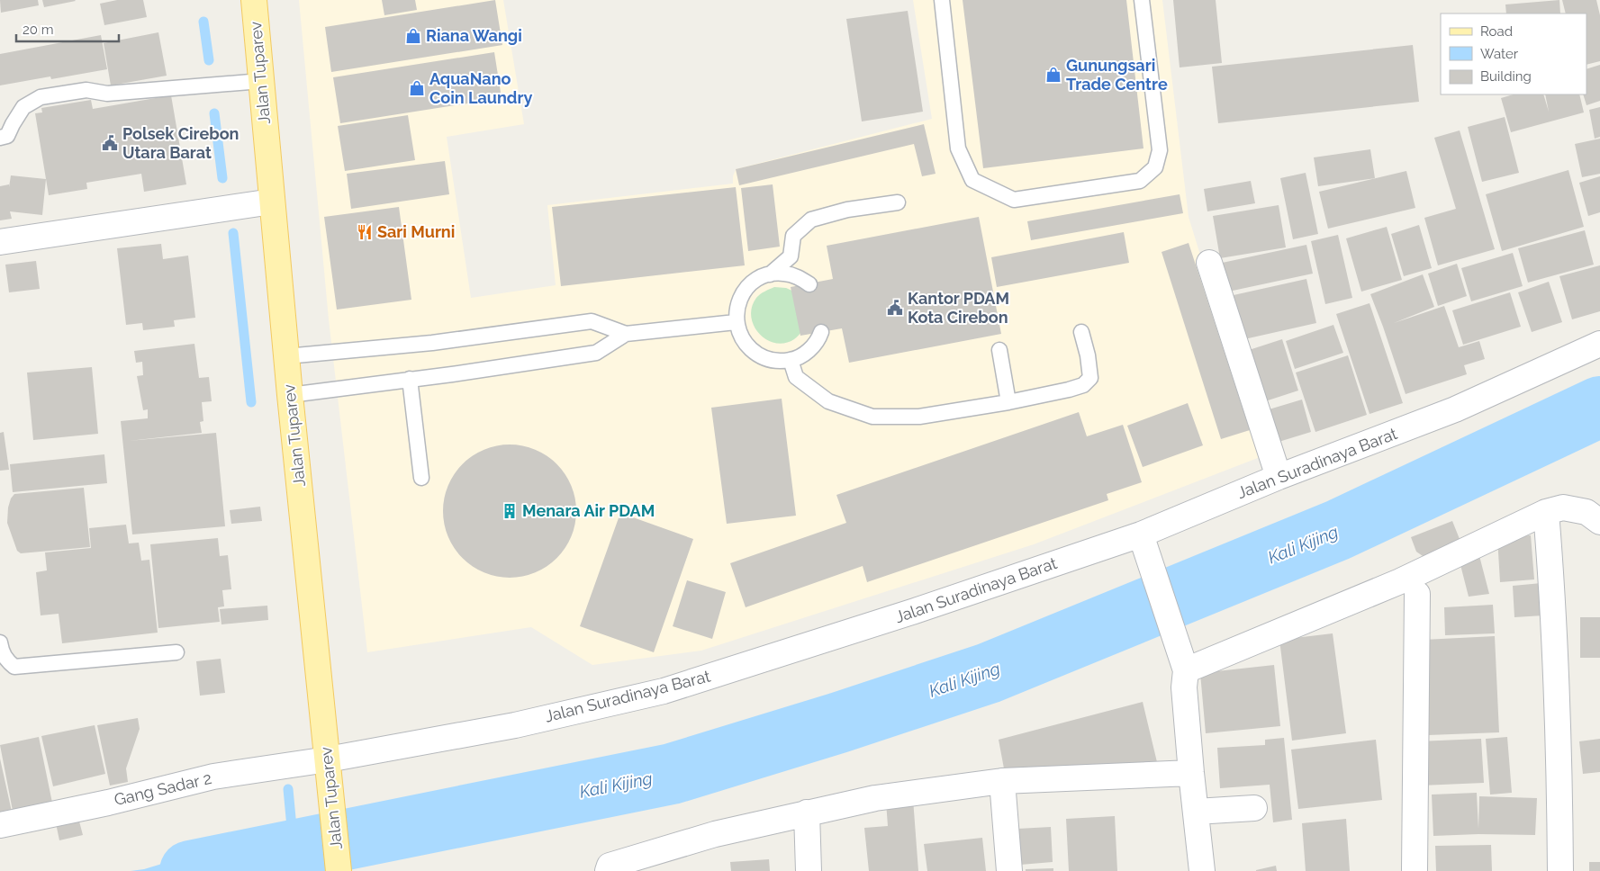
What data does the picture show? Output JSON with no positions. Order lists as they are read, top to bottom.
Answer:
{
  "streets": {
    "main road": ["Jalan Tuparev"],
    "street": ["Jalan Suradinaya Barat", "Gang Sadar 2"]
  },
  "crossings": [
    ["Jalan Tuparev", "Jalan Suradinaya Barat"],
    ["Jalan Tuparev", "Gang Sadar 2"],
    ["Jalan Suradinaya Barat", "Gang Sadar 2"]
  ],
  "water": ["Kali Kijing"],
  "places": {
    "shop": ["Riana Wangi", "Gunungsari Trade Centre", "AquaNano Coin Laundry"],
    "public building": ["Polsek Cirebon Utara Barat", "Kantor PDAM Kota Cirebon"],
    "restaurant": ["Sari Murni"],
    "building": ["Menara Air PDAM"]
  },
  "legend": ["Road", "Water", "Building"],
  "scale_bar": "20 m"
}
